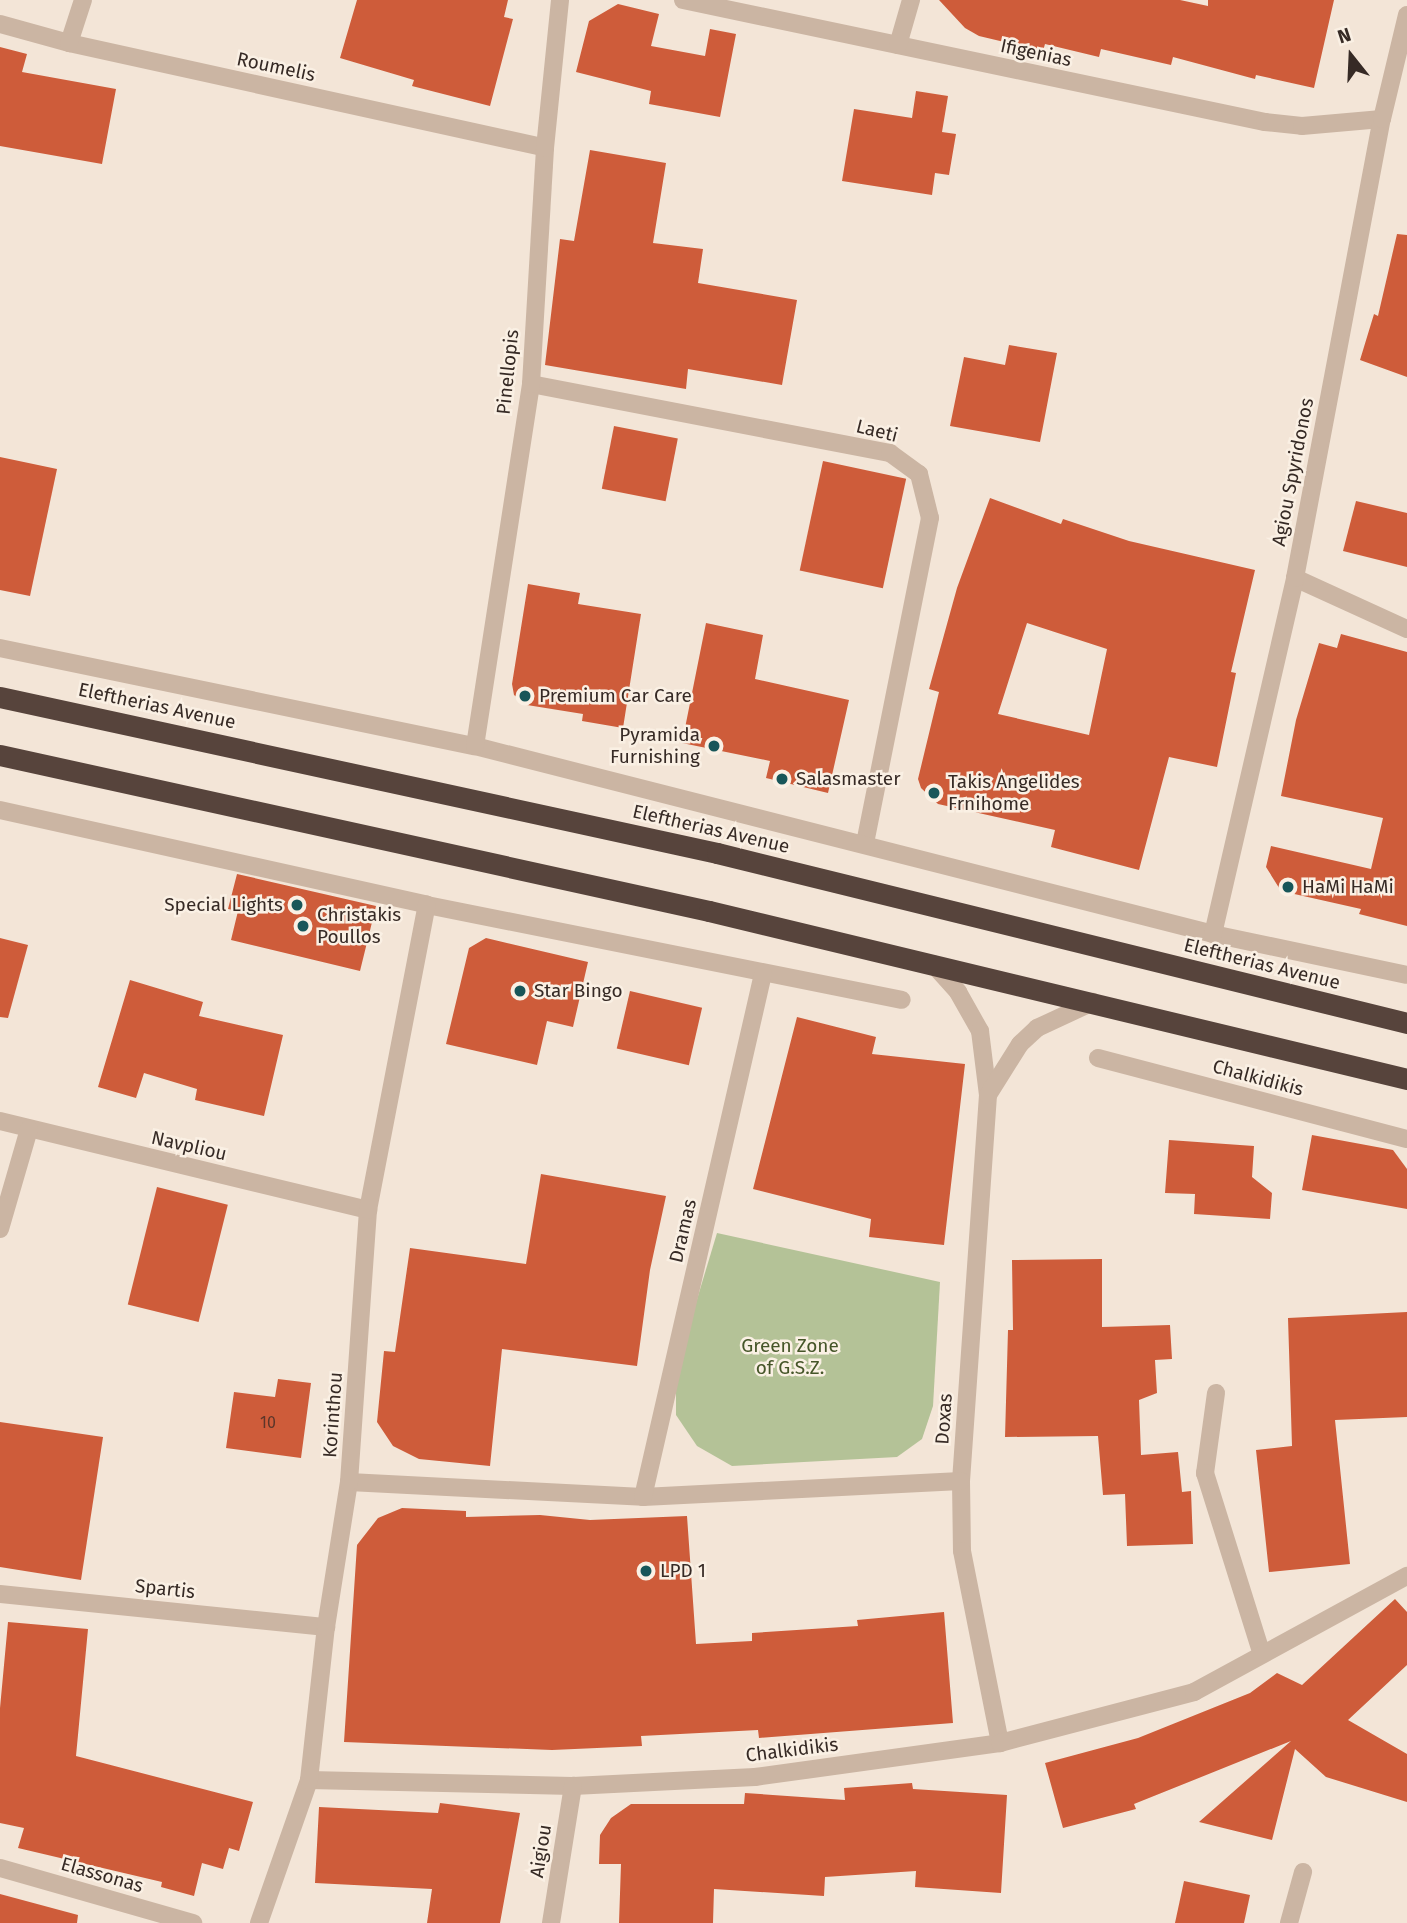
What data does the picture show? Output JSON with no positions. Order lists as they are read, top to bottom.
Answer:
{
  "streets": {
    "highway": ["Eleftherias Avenue"],
    "street": [
      "Ifigenias",
      "Roumelis",
      "Pinellopis",
      "Laeti",
      "Agiou Spyridonos",
      "Chalkidikis",
      "Navpliou",
      "Dramas",
      "Korinthou",
      "Doxas",
      "Spartis",
      "Aigiou",
      "Elassonas"
    ]
  },
  "crossings": [
    ["Ifigenias", "Agiou Spyridonos"],
    ["Roumelis", "Pinellopis"],
    ["Pinellopis", "Laeti"],
    ["Chalkidikis", "Korinthou"],
    ["Chalkidikis", "Doxas"],
    ["Chalkidikis", "Aigiou"],
    ["Navpliou", "Korinthou"],
    ["Korinthou", "Spartis"]
  ],
  "parks": ["Green Zone of G.S.Z."],
  "places": [
    "Premium Car Care",
    "Pyramida Furnishing",
    "Salasmaster",
    "Takis Angelides Frnihome",
    "HaMi HaMi",
    "Special Lights",
    "Christakis Poullos",
    "Star Bingo",
    "LPD 1"
  ],
  "house_numbers": ["10"],
  "north": "top"
}
